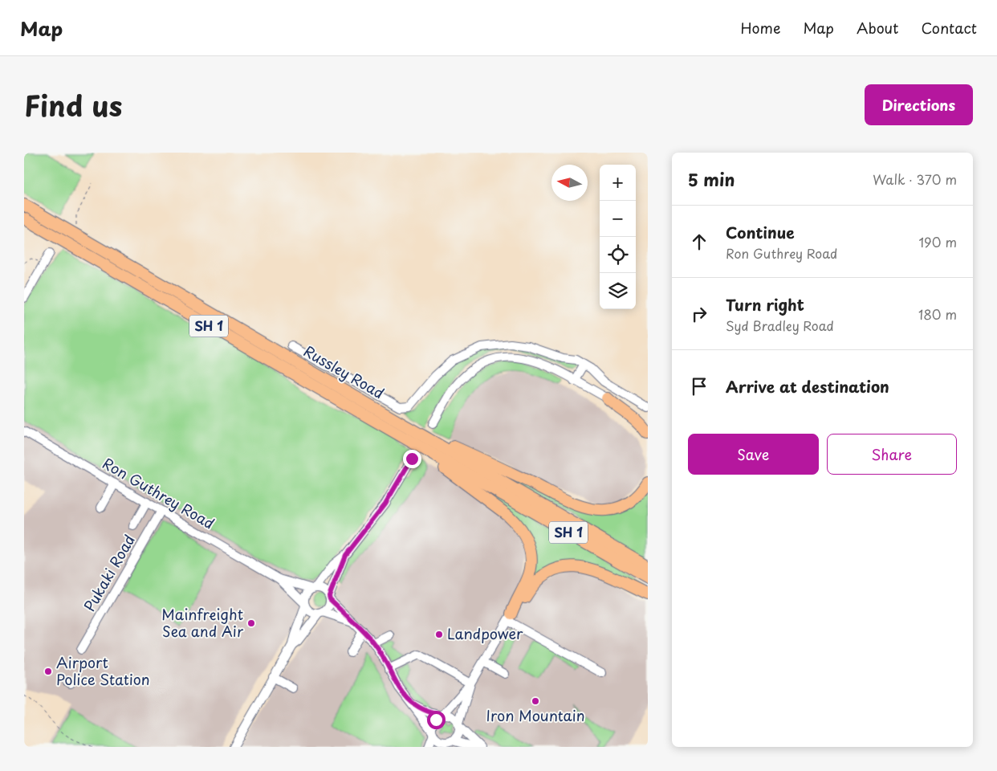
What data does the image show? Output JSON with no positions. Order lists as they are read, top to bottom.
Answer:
{
  "streets": {
    "highway": ["SH 1", "Russley Road"],
    "street": ["Ron Guthrey Road", "Pukaki Road"]
  },
  "crossings": [
    ["Ron Guthrey Road", "Pukaki Road"]
  ],
  "places": [
    "Mainfreight Sea and Air",
    "Landpower",
    "Airport Police Station",
    "Iron Mountain"
  ],
  "north": "left",
  "page": {
    "header": "Map",
    "nav": [
      "Home",
      "Map",
      "About",
      "Contact"
    ],
    "title": "Find us",
    "buttons": [
      "Directions",
      ["Save", "Share"]
    ],
    "heading": ["5 min", "Walk · 370 m"],
    "map_buttons": ["+", "−"],
    "list": [
      ["Continue", "Ron Guthrey Road", "190 m"],
      ["Turn right", "Syd Bradley Road", "180 m"],
      "Arrive at destination"
    ]
  }
}
